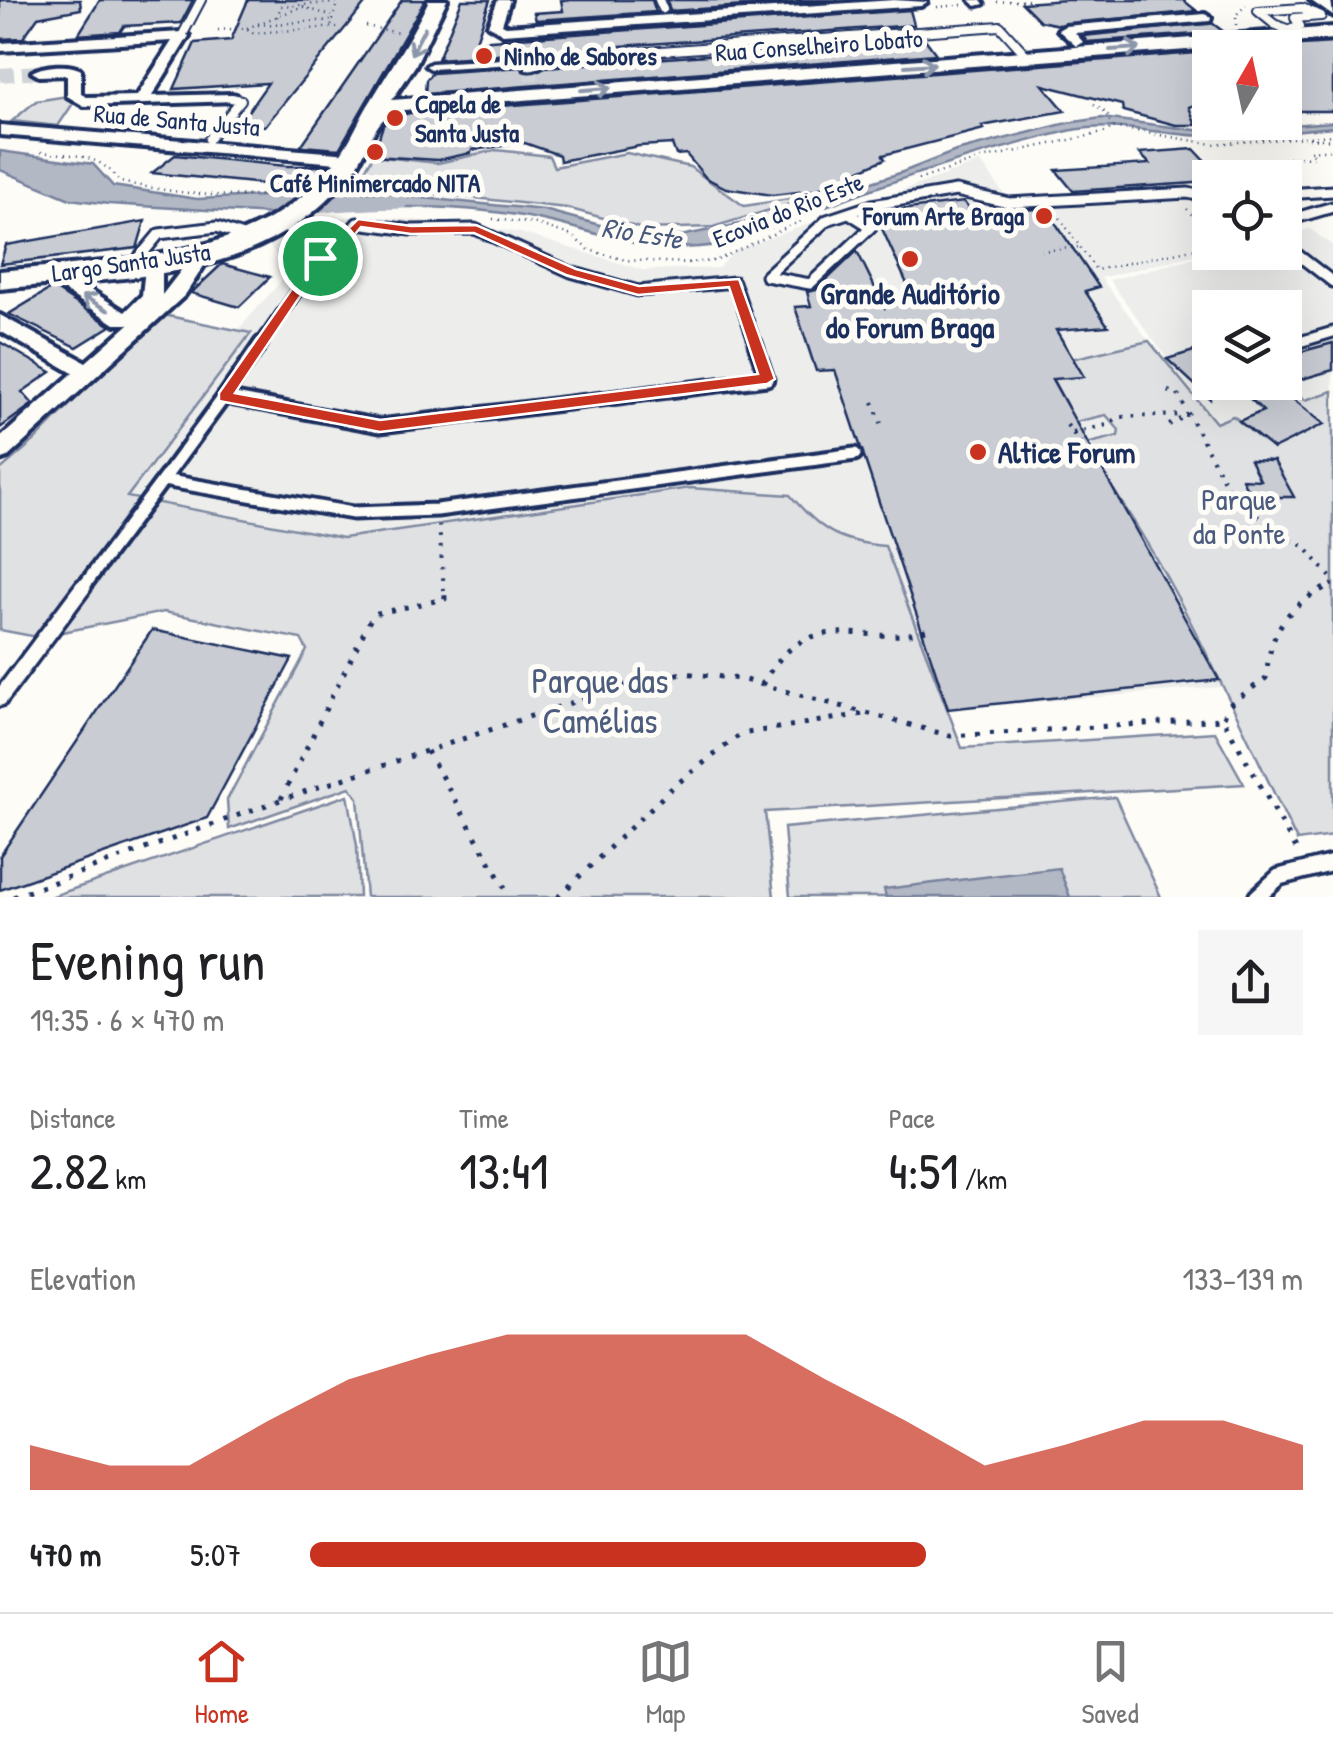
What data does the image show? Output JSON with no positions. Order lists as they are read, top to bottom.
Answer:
{
  "streets": {
    "main road": ["Rua Conselheiro Lobato", "Largo Santa Justa"],
    "street": ["Rua de Santa Justa"],
    "path": ["Ecovia do Rio Este"]
  },
  "crossings": [
    ["Rua Conselheiro Lobato", "Largo Santa Justa"],
    ["Rua de Santa Justa", "Largo Santa Justa"]
  ],
  "one_way": ["Rua Conselheiro Lobato"],
  "water": ["Rio Este"],
  "parks": ["Parque da Ponte", "Parque das Camélias"],
  "places": [
    "Ninho de Sabores",
    "Capela de Santa Justa",
    "Café Minimercado NITA",
    "Forum Arte Braga",
    "Grande Auditório do Forum Braga",
    "Altice Forum"
  ],
  "north": "top",
  "page": {
    "heading": ["Evening run", "19:35 · 6 × 470 m"],
    "stats": [
      ["Distance", "2.82 km"],
      ["Time", "13:41"],
      ["Pace", "4:51 /km"]
    ],
    "chart": ["Elevation", "133–139 m"],
    "list": [
      {
        "name": "470 m",
        "note": "5:07"
      }
    ],
    "tabs": ["Home", "Map", "Saved"]
  }
}
